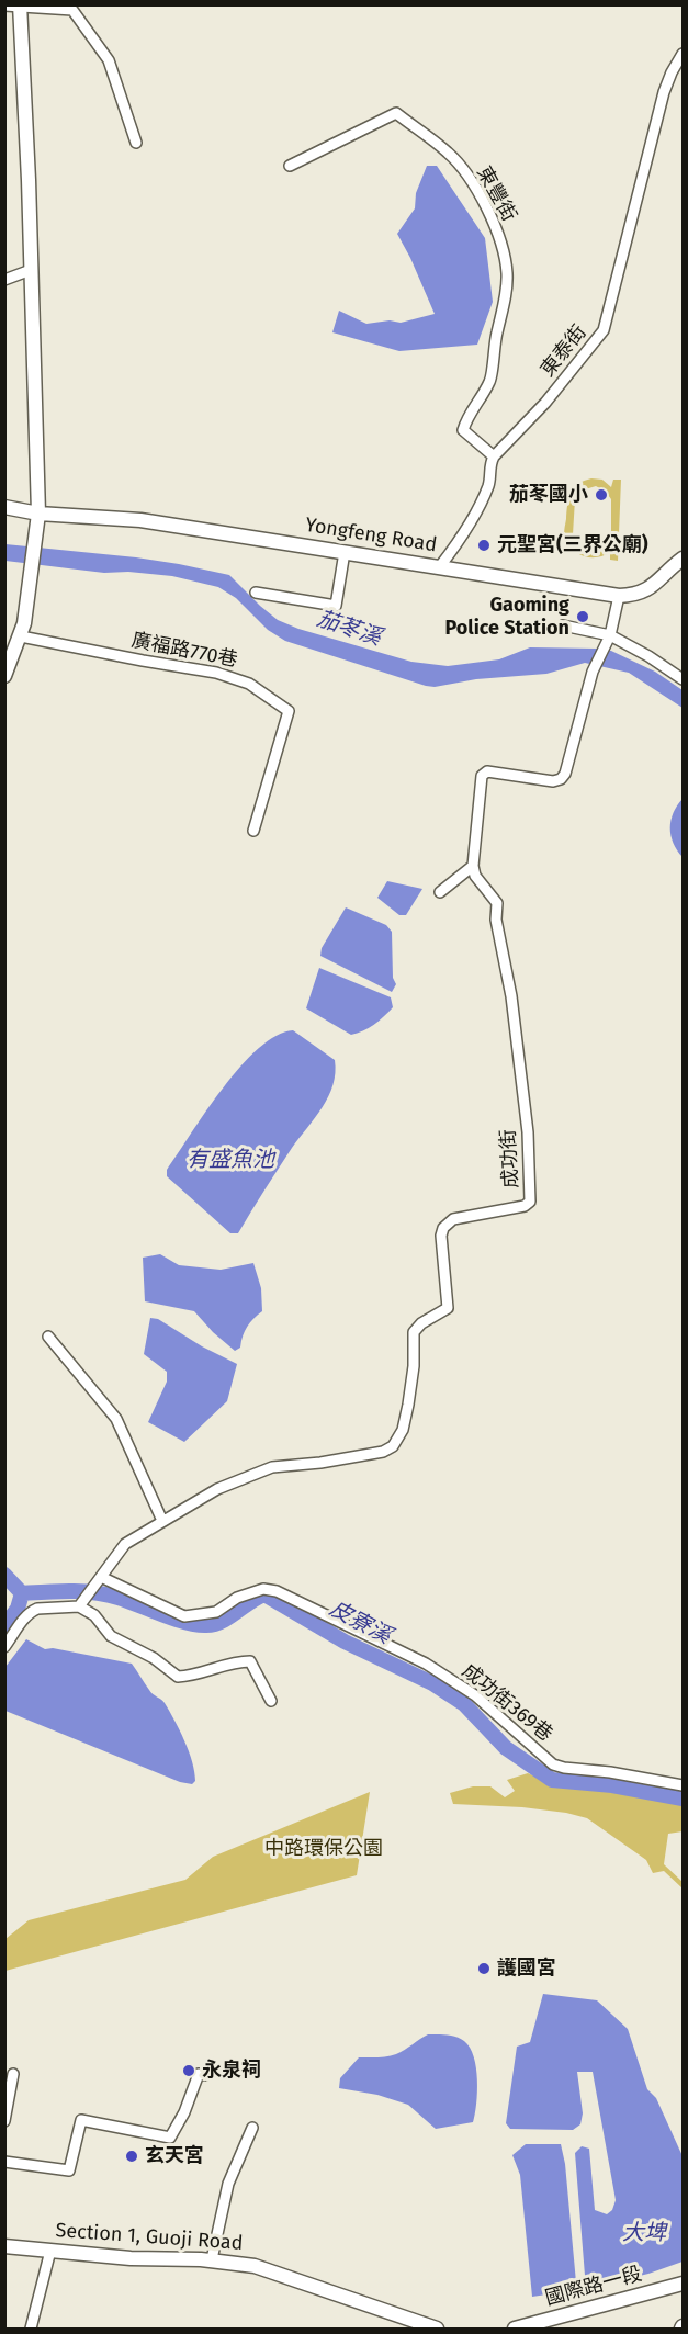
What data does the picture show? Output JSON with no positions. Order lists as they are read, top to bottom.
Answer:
{
  "streets": {
    "street": [
      "東豐街",
      "東泰街",
      "Yongfeng Road",
      "廣福路770巷",
      "成功街",
      "成功街369巷",
      "Section 1, Guoji Road",
      "國際路一段"
    ]
  },
  "crossings": [
    ["東豐街", "東泰街"],
    ["成功街", "成功街369巷"]
  ],
  "water": [
    "茄苳溪",
    "有盛魚池",
    "皮寮溪",
    "大埤"
  ],
  "parks": ["中路環保公園"],
  "places": [
    "茄苳國小",
    "元聖宮(三界公廟)",
    "Gaoming Police Station",
    "護國宮",
    "永泉祠",
    "玄天宮"
  ]
}
